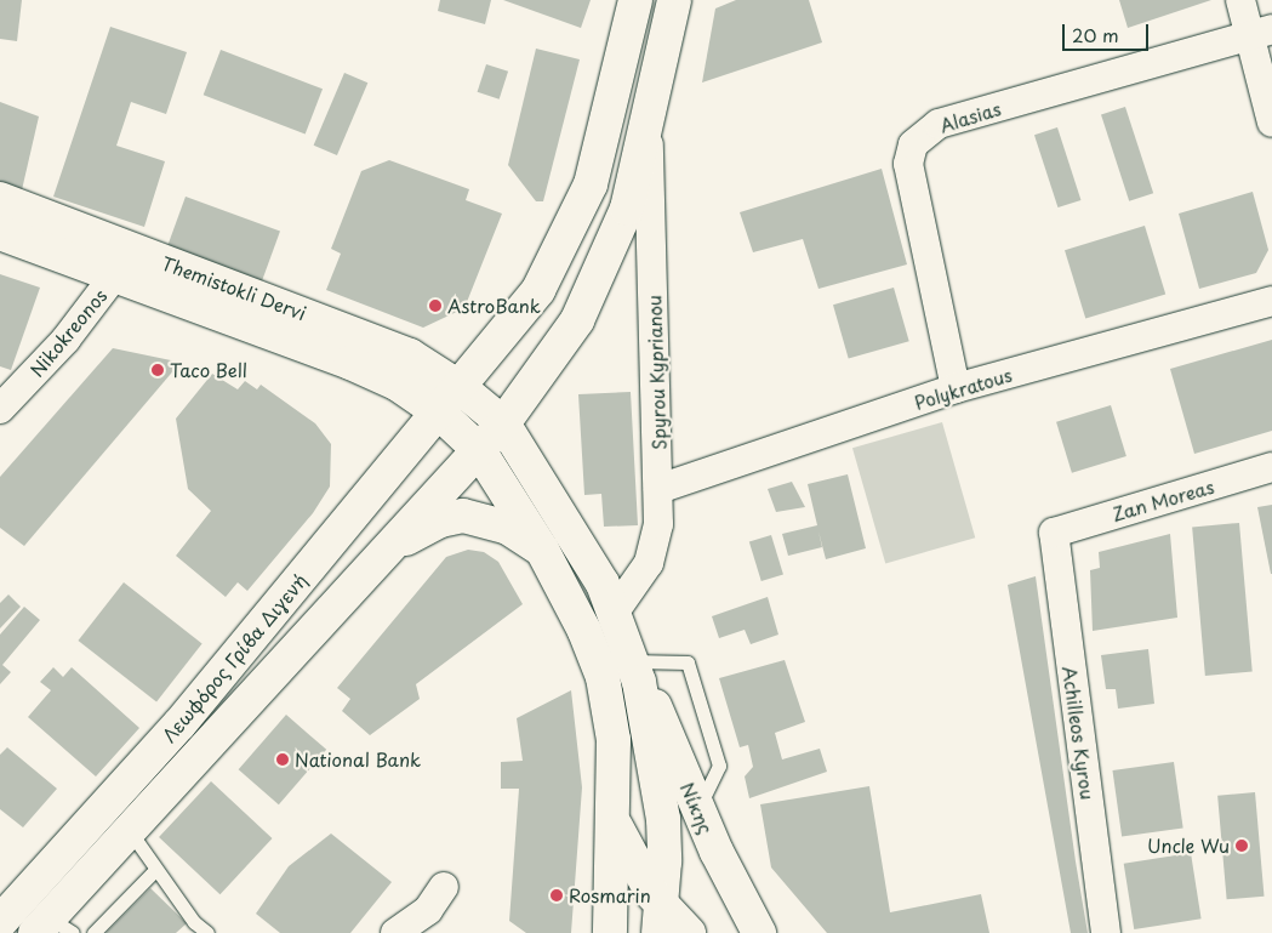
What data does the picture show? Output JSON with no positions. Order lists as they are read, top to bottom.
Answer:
{
  "streets": {
    "main road": ["Themistokli Dervi", "Λεωφόρος Γρίβα Διγενή", "Νίκης"],
    "street": [
      "Alasias",
      "Nikokreonos",
      "Spyrou Kyprianou",
      "Polykratous",
      "Zan Moreas",
      "Achilleos Kyrou"
    ]
  },
  "crossings": [
    ["Alasias", "Polykratous"],
    ["Themistokli Dervi", "Nikokreonos"],
    ["Themistokli Dervi", "Spyrou Kyprianou"],
    ["Themistokli Dervi", "Λεωφόρος Γρίβα Διγενή"],
    ["Themistokli Dervi", "Νίκης"],
    ["Spyrou Kyprianou", "Polykratous"],
    ["Spyrou Kyprianou", "Λεωφόρος Γρίβα Διγενή"],
    ["Zan Moreas", "Achilleos Kyrou"]
  ],
  "places": [
    "AstroBank",
    "Taco Bell",
    "National Bank",
    "Uncle Wu",
    "Rosmarin"
  ],
  "scale_bar": "20 m"
}
